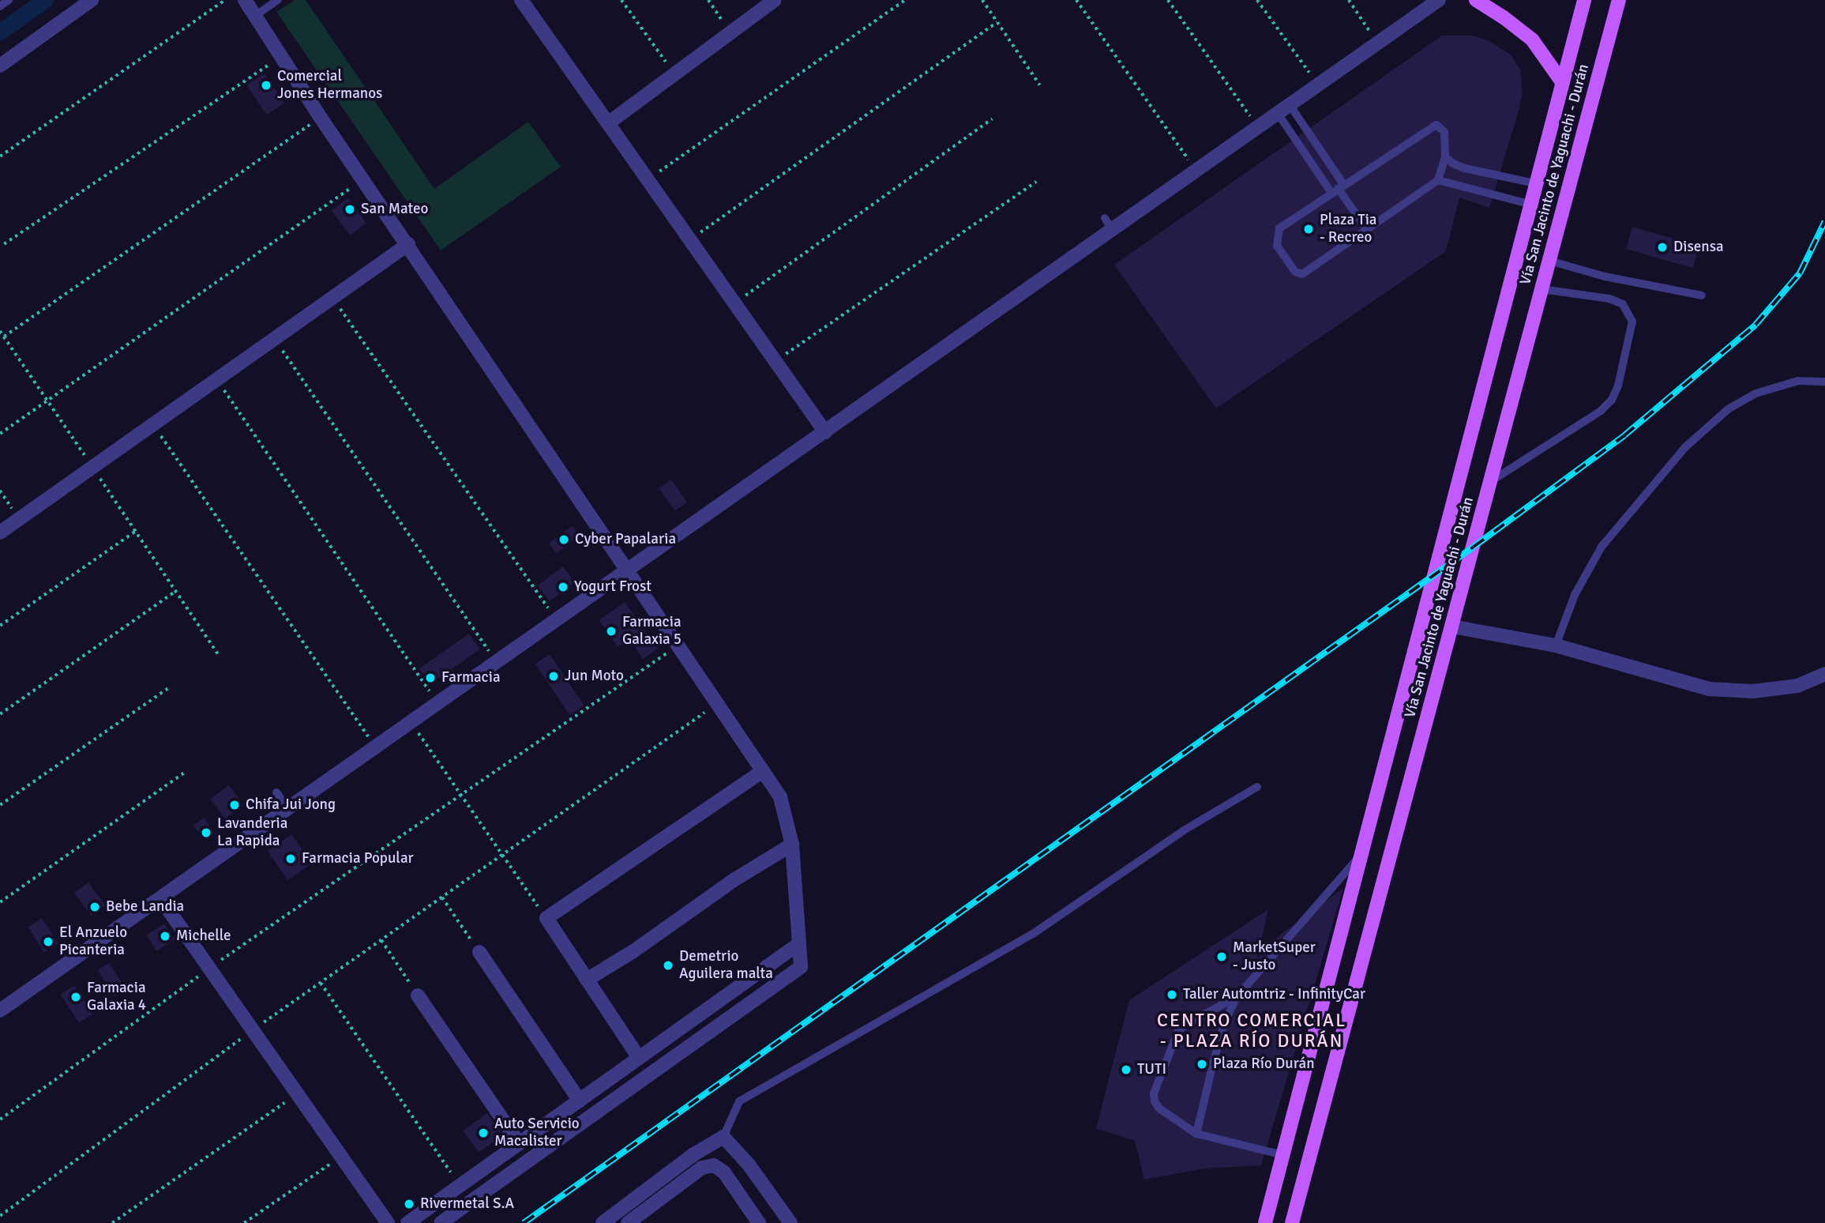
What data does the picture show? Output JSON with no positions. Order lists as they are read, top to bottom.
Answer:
{
  "streets": {
    "main road": ["Vía San Jacinto de Yaguachi - Durán"]
  },
  "districts": ["CENTRO COMERCIAL - PLAZA RÍO DURÁN"],
  "places": [
    "Comercial Jones Hermanos",
    "San Mateo",
    "Plaza Tia - Recreo",
    "Disensa",
    "Cyber Papalaria",
    "Yogurt Frost",
    "Farmacia Galaxia 5",
    "Jun Moto",
    "Farmacia",
    "Chifa Jui Jong",
    "Lavanderia La Rapida",
    "Farmacia Popular",
    "Bebe Landia",
    "Michelle",
    "El Anzuelo Picanteria",
    "MarketSuper - Justo",
    "Demetrio Aguilera malta",
    "Taller Automtriz - InfinityCar",
    "Farmacia Galaxia 4",
    "Plaza Río Durán",
    "TUTI",
    "Auto Servicio Macalister",
    "Rivermetal S.A"
  ]
}
